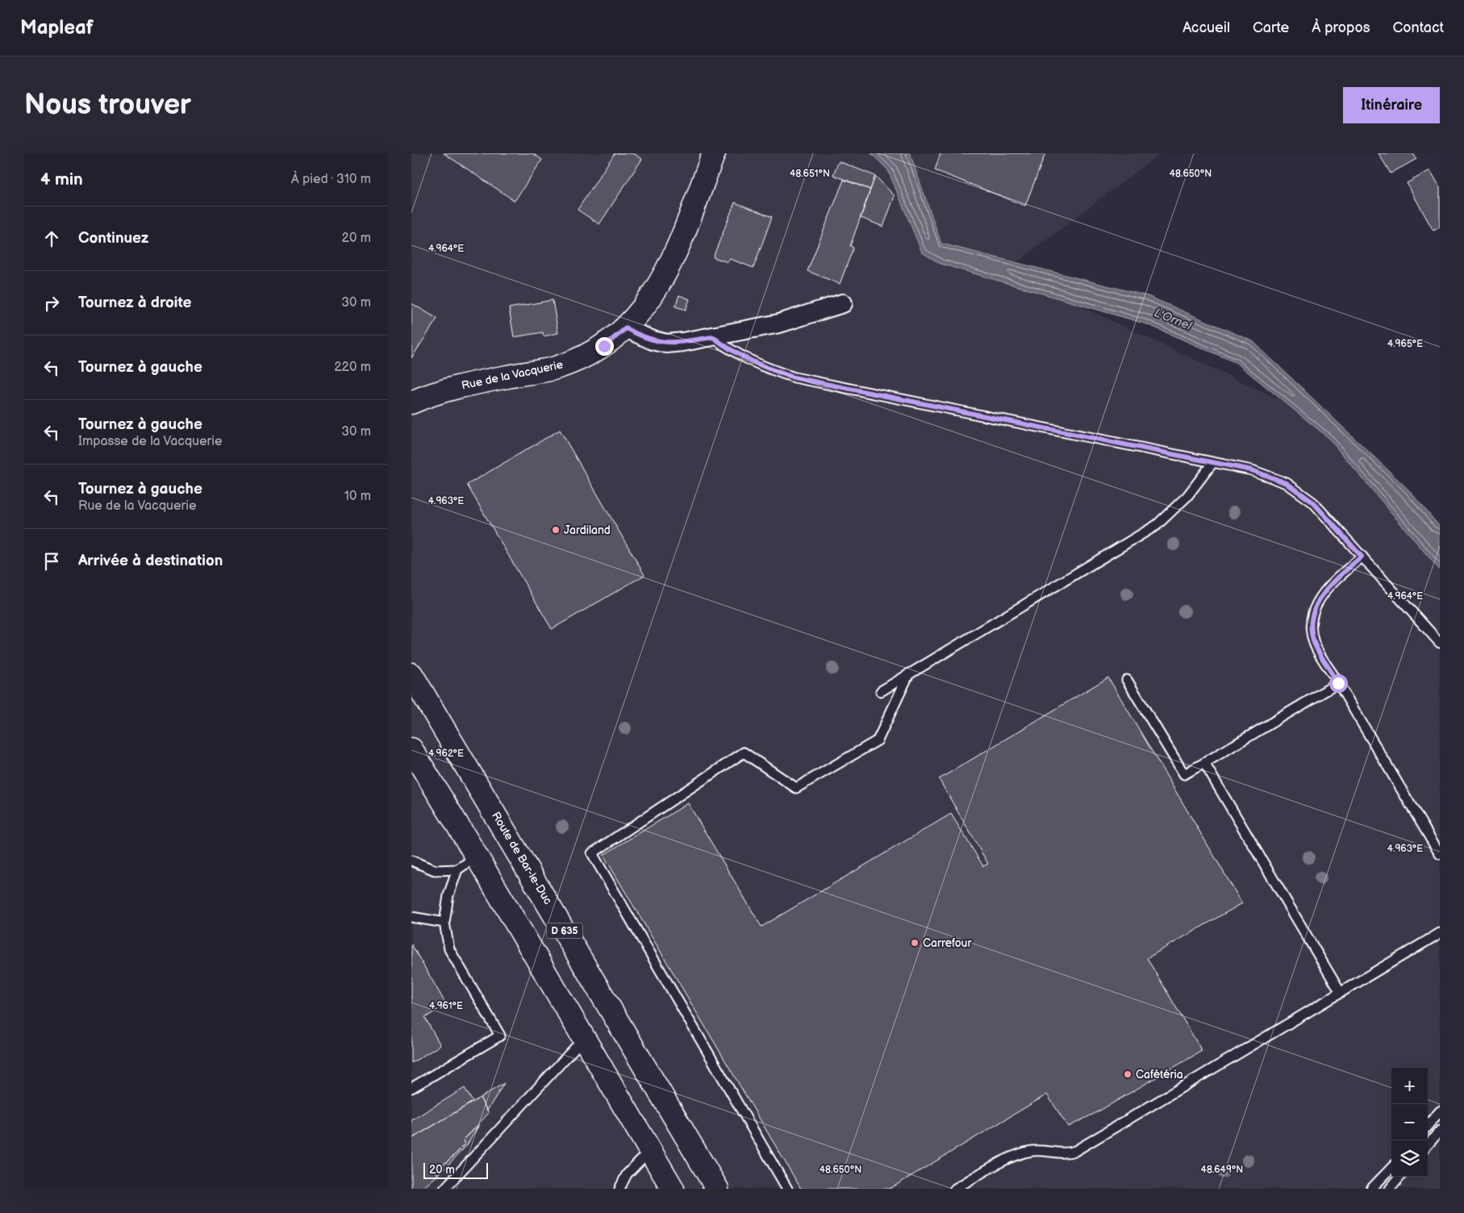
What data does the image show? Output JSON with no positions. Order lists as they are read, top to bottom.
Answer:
{
  "streets": {
    "main road": ["Rue de la Vacquerie", "Route de Bar-le-Duc", "D 635"]
  },
  "water": ["L'Ornel"],
  "places": ["Jardiland", "Carrefour", "Cafétéria"],
  "scale_bar": "20 m",
  "page": {
    "header": "Mapleaf",
    "nav": [
      "Accueil",
      "Carte",
      "À propos",
      "Contact"
    ],
    "buttons": "Itinéraire",
    "title": "Nous trouver",
    "heading": ["4 min", "À pied · 310 m"],
    "list": [
      ["Continuez", "20 m"],
      ["Tournez à droite", "30 m"],
      ["Tournez à gauche", "220 m"],
      ["Tournez à gauche", "Impasse de la Vacquerie", "30 m"],
      ["Tournez à gauche", "Rue de la Vacquerie", "10 m"],
      "Arrivée à destination"
    ],
    "map_buttons": ["+", "−"],
    "scale": "20 m"
  },
  "coordinates": [
    "48.651°N",
    "48.650°N",
    "4.964°E",
    "4.965°E",
    "4.963°E",
    "4.962°E",
    "4.961°E",
    "48.649°N"
  ]
}
